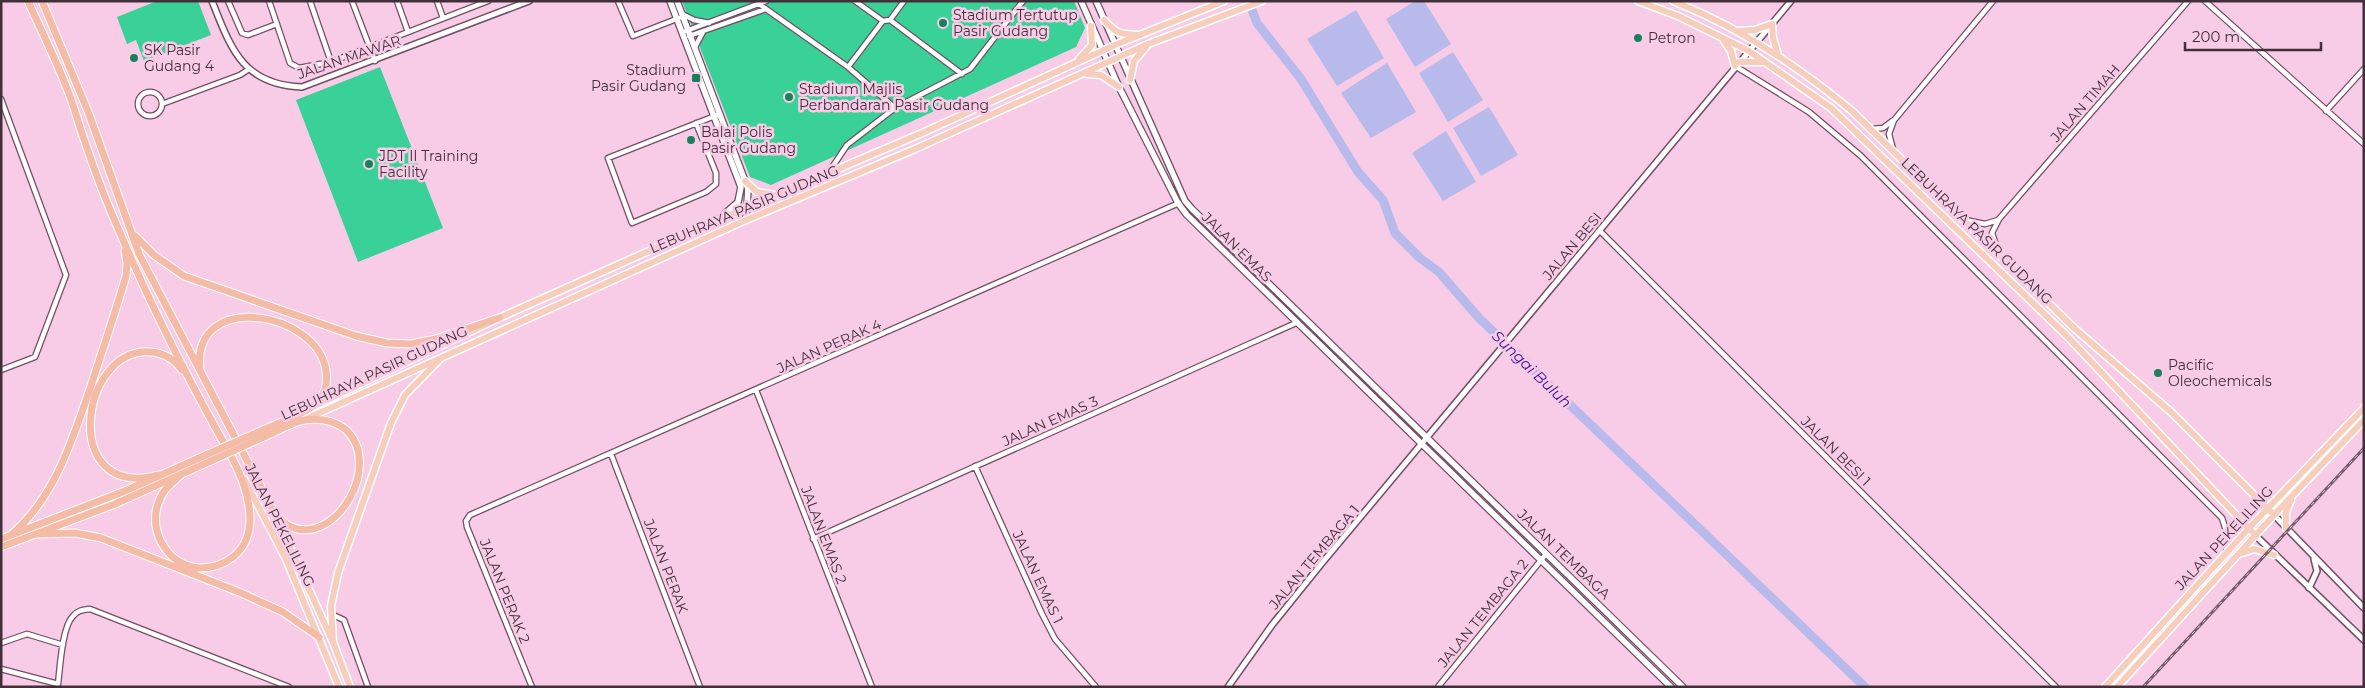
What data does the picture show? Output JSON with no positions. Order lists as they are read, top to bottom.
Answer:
{
  "streets": {
    "highway": ["LEBUHRAYA PASIR GUDANG", "JALAN PEKELILING"],
    "main road": ["JALAN EMAS", "JALAN TEMBAGA"],
    "street": [
      "JALAN MAWAR",
      "JALAN TIMAH",
      "JALAN BESI",
      "JALAN PERAK 4",
      "JALAN EMAS 3",
      "JALAN BESI 1",
      "JALAN EMAS 2",
      "JALAN TEMBAGA 1",
      "JALAN PERAK",
      "JALAN EMAS 1",
      "JALAN PERAK 2",
      "JALAN TEMBAGA 2"
    ]
  },
  "crossings": [
    ["LEBUHRAYA PASIR GUDANG", "JALAN BESI"],
    ["LEBUHRAYA PASIR GUDANG", "JALAN EMAS"],
    ["LEBUHRAYA PASIR GUDANG", "JALAN PEKELILING"],
    ["JALAN BESI", "JALAN EMAS"],
    ["JALAN BESI", "JALAN BESI 1"],
    ["JALAN BESI", "JALAN TEMBAGA"],
    ["JALAN BESI", "JALAN TEMBAGA 1"],
    ["JALAN EMAS", "JALAN PERAK 4"],
    ["JALAN EMAS", "JALAN EMAS 3"],
    ["JALAN EMAS", "JALAN TEMBAGA"],
    ["JALAN EMAS", "JALAN TEMBAGA 1"],
    ["JALAN PERAK 4", "JALAN EMAS 2"],
    ["JALAN PERAK 4", "JALAN PERAK"],
    ["JALAN PERAK 4", "JALAN PERAK 2"],
    ["JALAN EMAS 3", "JALAN EMAS 2"],
    ["JALAN EMAS 3", "JALAN EMAS 1"],
    ["JALAN TEMBAGA", "JALAN TEMBAGA 1"],
    ["JALAN TEMBAGA", "JALAN TEMBAGA 2"]
  ],
  "water": ["Sungai Buluh"],
  "places": {
    "other": [
      "Stadium Tertutup Pasir Gudang",
      "Petron",
      "SK Pasir Gudang 4",
      "Stadium Majlis Perbandaran Pasir Gudang",
      "Balai Polis Pasir Gudang",
      "JDT II Training Facility",
      "Pacific Oleochemicals"
    ],
    "transit": ["Stadium Pasir Gudang"]
  },
  "scale_bar": "200 m"
}
